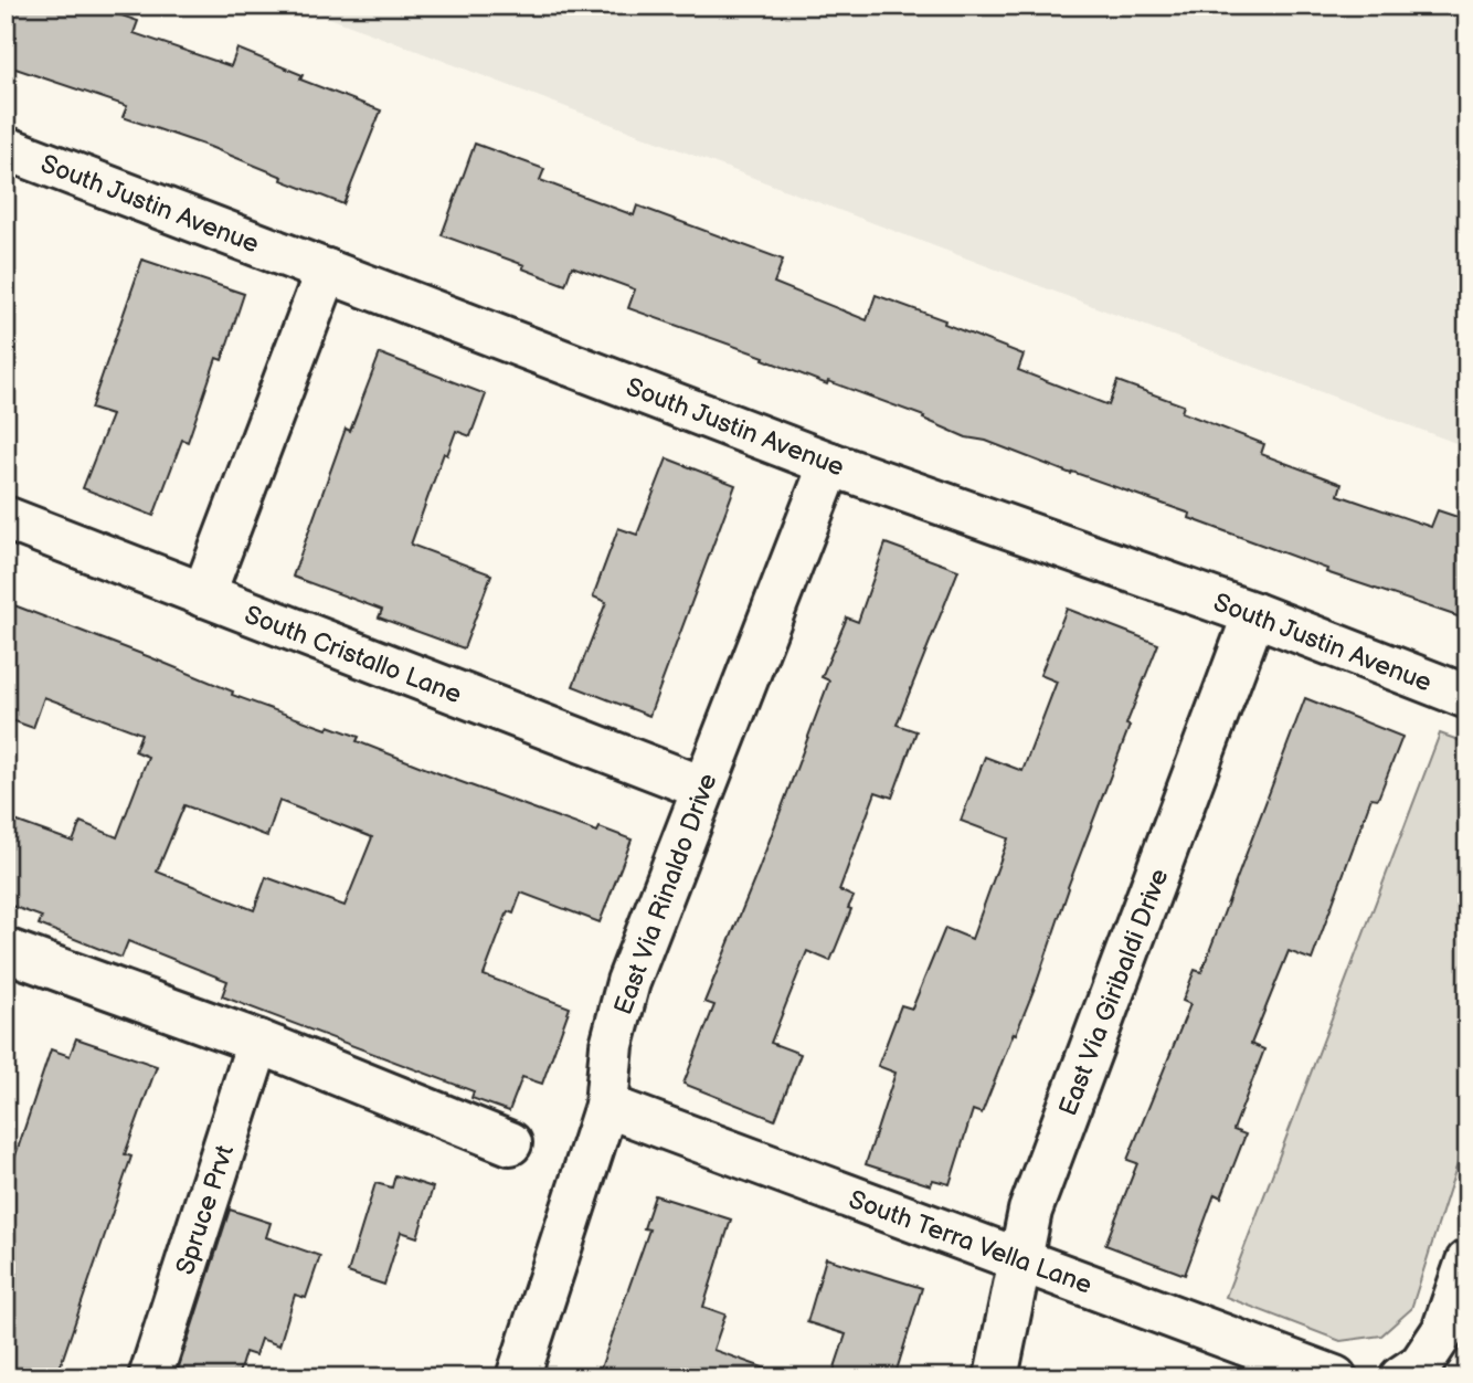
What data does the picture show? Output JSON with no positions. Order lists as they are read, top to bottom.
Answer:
{
  "streets": {
    "street": [
      "South Justin Avenue",
      "South Cristallo Lane",
      "East Via Rinaldo Drive",
      "East Via Giribaldi Drive",
      "Spruce Prvt",
      "South Terra Vella Lane"
    ]
  },
  "crossings": [
    ["South Justin Avenue", "East Via Rinaldo Drive"],
    ["South Justin Avenue", "East Via Giribaldi Drive"],
    ["South Cristallo Lane", "East Via Rinaldo Drive"],
    ["East Via Rinaldo Drive", "South Terra Vella Lane"],
    ["East Via Giribaldi Drive", "South Terra Vella Lane"]
  ]
}
